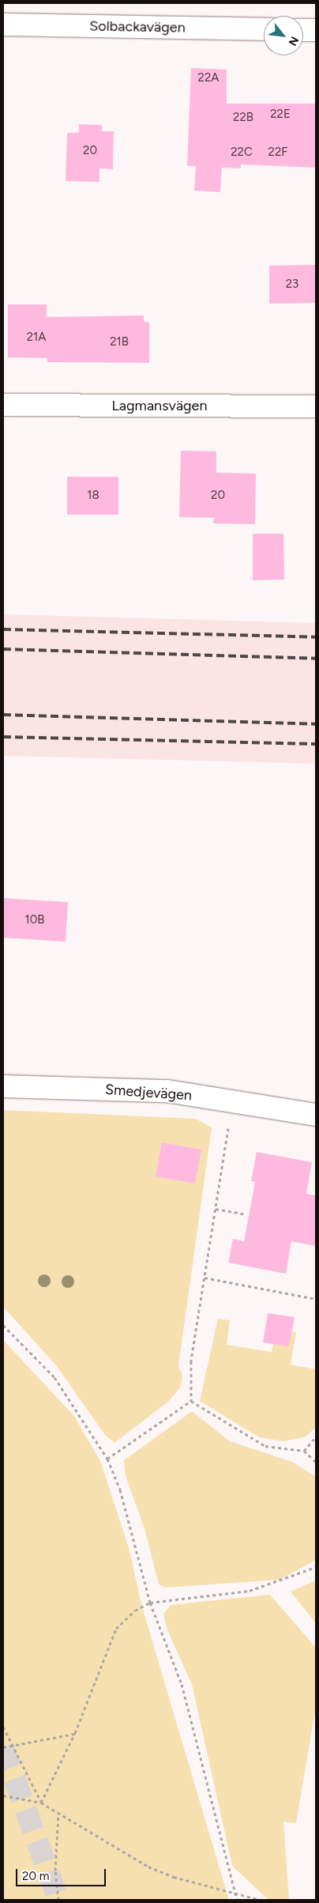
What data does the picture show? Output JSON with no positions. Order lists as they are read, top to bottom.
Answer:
{
  "streets": {
    "street": ["Solbackavägen", "Lagmansvägen", "Smedjevägen"]
  },
  "house_numbers": [
    "22A",
    "22E",
    "22B",
    "20",
    "22C",
    "22F",
    "23",
    "21A",
    "21B",
    "18",
    "20",
    "10B"
  ],
  "scale_bar": "20 m",
  "north": "bottom right"
}
